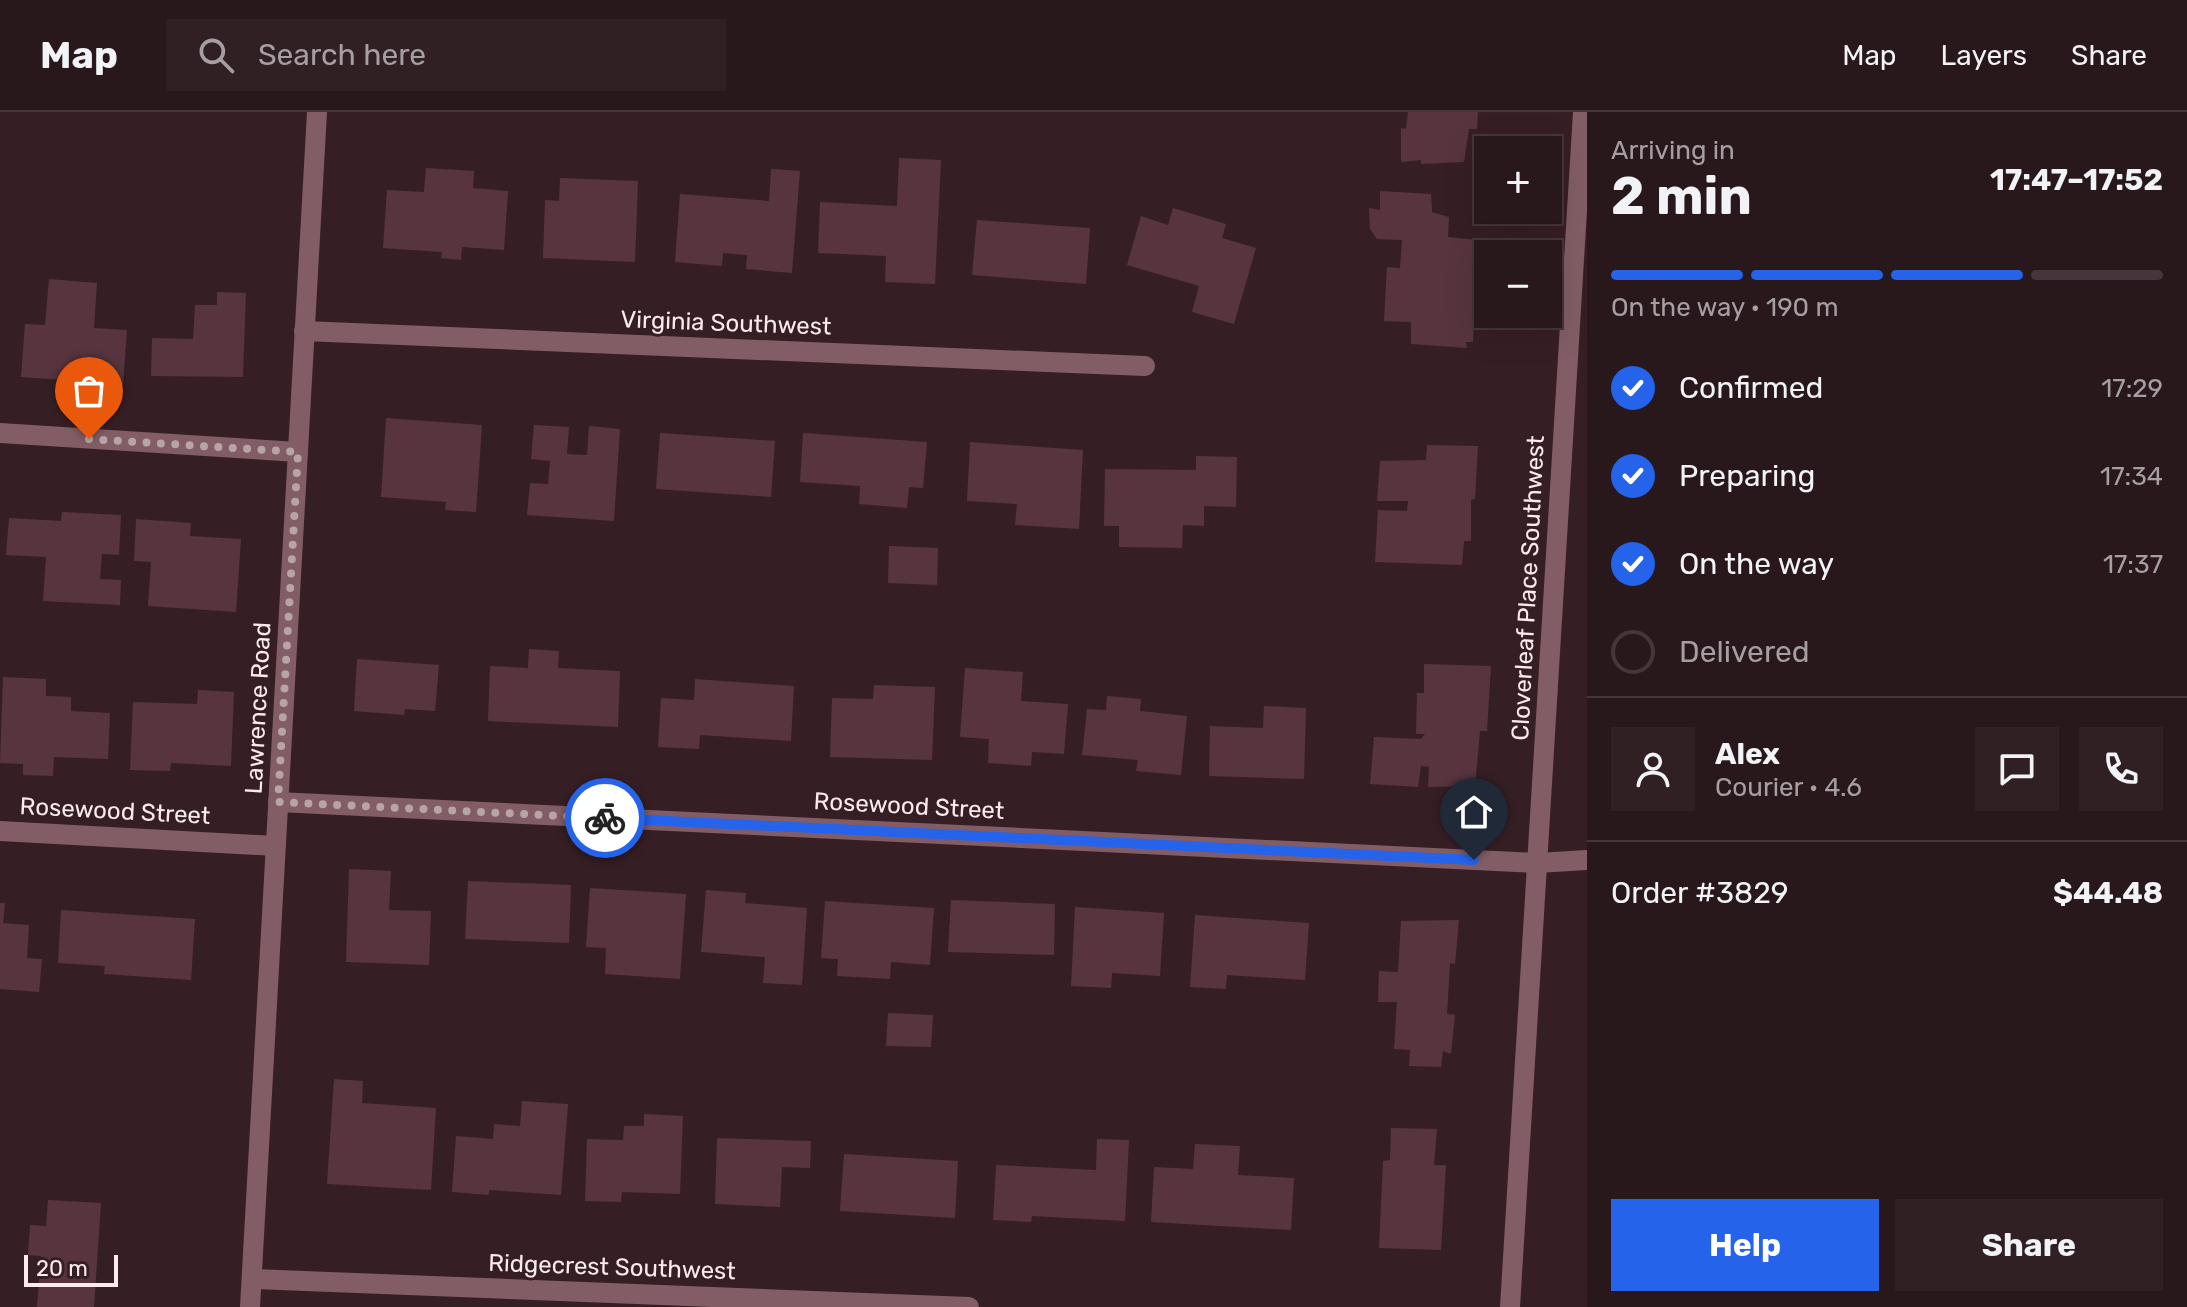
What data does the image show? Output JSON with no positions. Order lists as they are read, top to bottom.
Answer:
{
  "streets": {
    "street": [
      "Virginia Southwest",
      "Cloverleaf Place Southwest",
      "Lawrence Road",
      "Rosewood Street",
      "Ridgecrest Southwest"
    ]
  },
  "crossings": [
    ["Virginia Southwest", "Lawrence Road"],
    ["Cloverleaf Place Southwest", "Rosewood Street"],
    ["Lawrence Road", "Rosewood Street"],
    ["Lawrence Road", "Ridgecrest Southwest"]
  ],
  "scale_bar": "20 m",
  "page": {
    "header": "Map",
    "search": "Search here",
    "nav": ["Map", "Layers", "Share"],
    "heading": ["2 min", "Arriving in", "17:47–17:52"],
    "panel": [
      "Alex",
      "Courier · 4.6",
      "Order #3829",
      "$44.48"
    ],
    "map_buttons": ["+", "−"],
    "bar": "On the way · 190 m",
    "list": [
      ["Confirmed", "17:29"],
      ["Preparing", "17:34"],
      ["On the way", "17:37"],
      "Delivered"
    ],
    "buttons": ["Help", "Share"],
    "scale": "20 m"
  }
}
